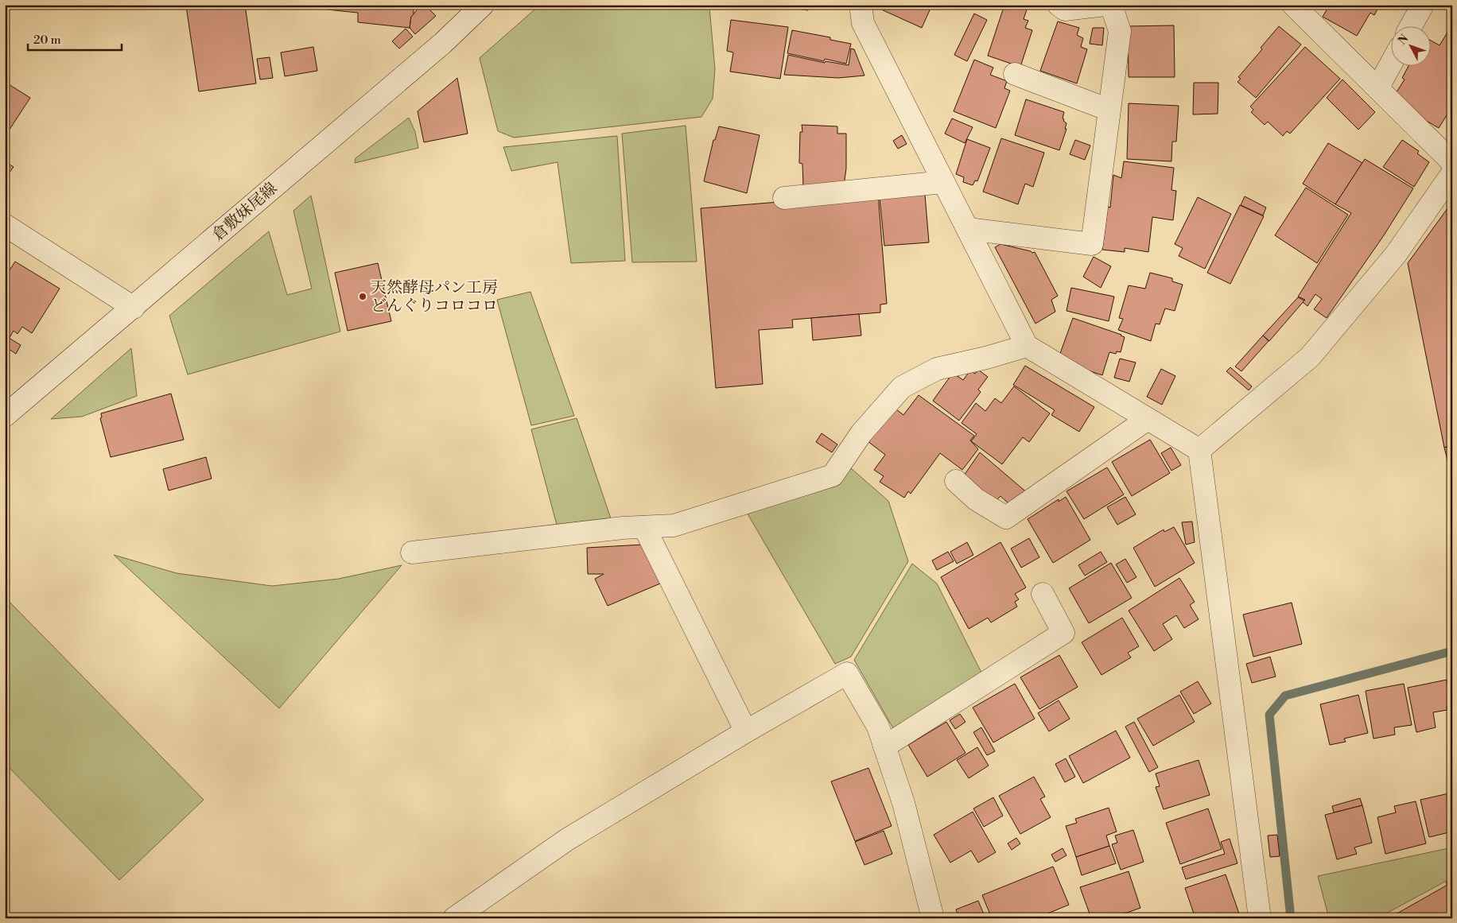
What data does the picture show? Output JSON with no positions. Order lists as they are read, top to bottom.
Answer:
{
  "streets": {
    "street": ["倉敷妹尾線"]
  },
  "places": ["天然酵母パン工房 どんぐりコロコロ"],
  "scale_bar": "20 m",
  "north": "top left"
}
